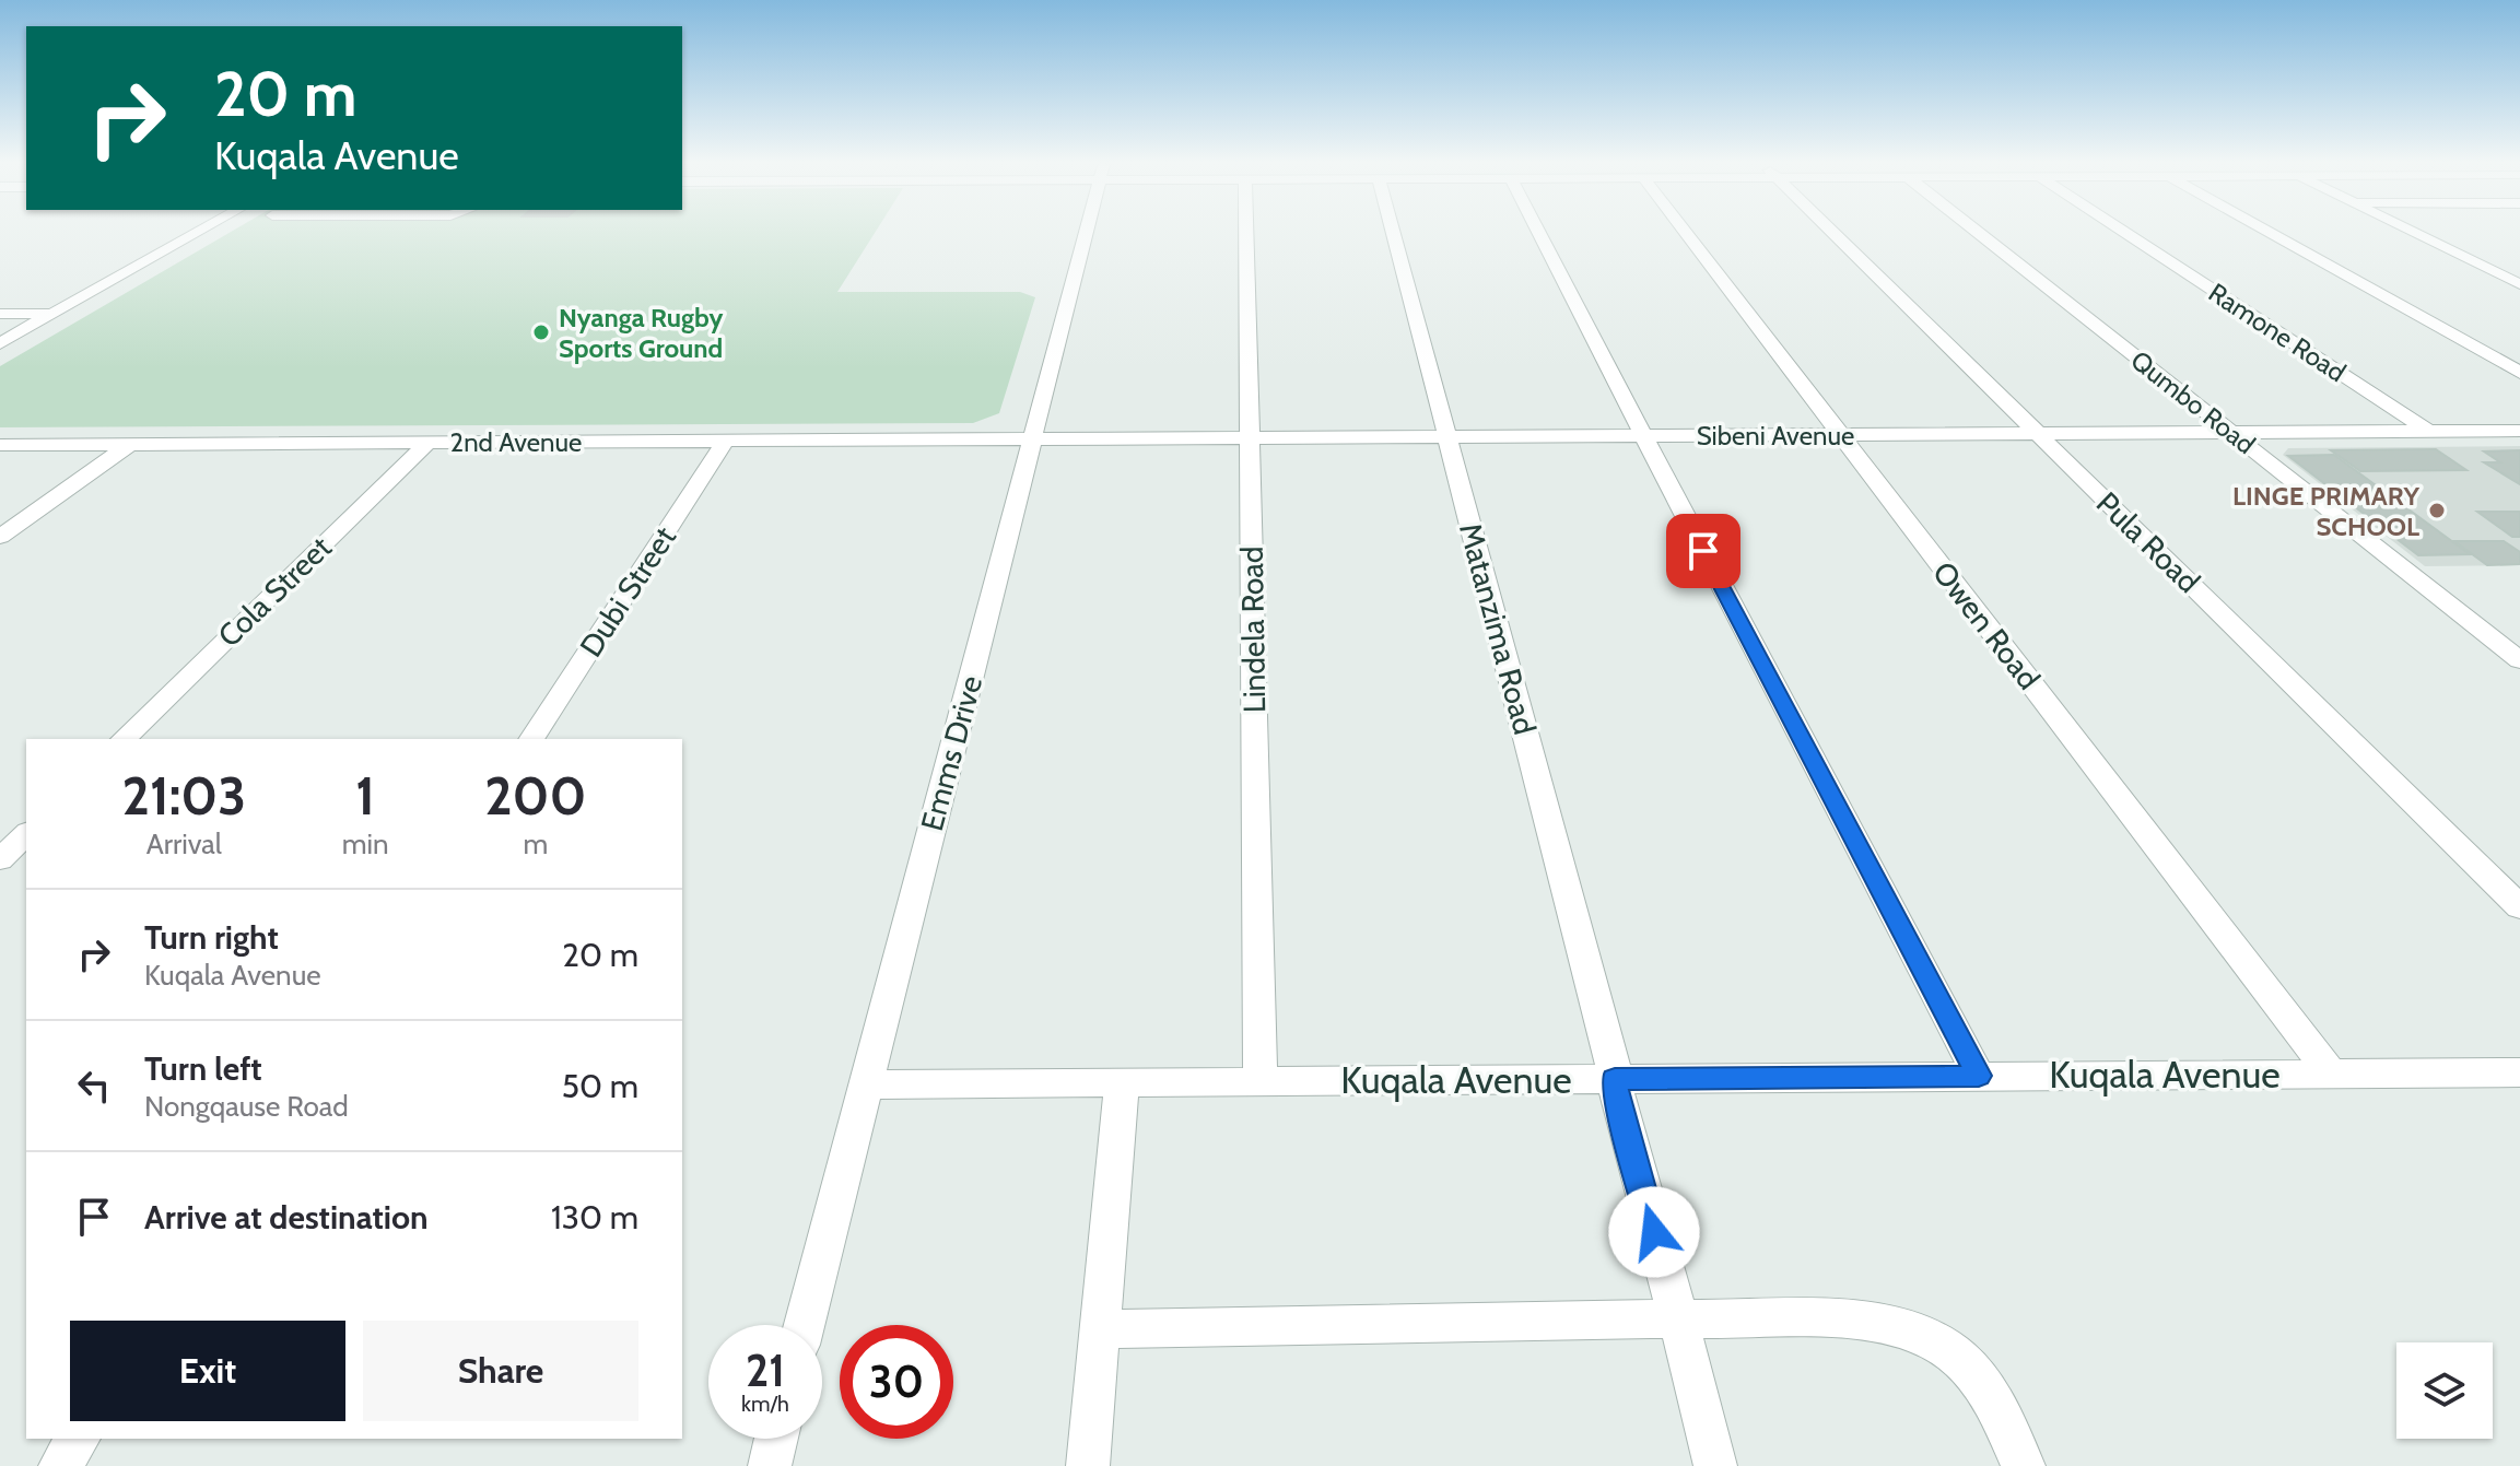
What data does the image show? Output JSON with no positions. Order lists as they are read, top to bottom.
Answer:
{
  "streets": {
    "street": [
      "Ramone Road",
      "Qumbo Road",
      "Sibeni Avenue",
      "2nd Avenue",
      "Pula Road",
      "Cola Street",
      "Dubi Street",
      "Owen Road",
      "Matanzima Road",
      "Lindela Road",
      "Emms Drive",
      "Kuqala Avenue"
    ]
  },
  "crossings": [
    ["Ramone Road", "Sibeni Avenue"],
    ["Qumbo Road", "Sibeni Avenue"],
    ["Sibeni Avenue", "2nd Avenue"],
    ["Sibeni Avenue", "Pula Road"],
    ["Sibeni Avenue", "Owen Road"],
    ["Sibeni Avenue", "Matanzima Road"],
    ["Sibeni Avenue", "Lindela Road"],
    ["Sibeni Avenue", "Emms Drive"],
    ["2nd Avenue", "Cola Street"],
    ["2nd Avenue", "Dubi Street"],
    ["2nd Avenue", "Emms Drive"],
    ["Owen Road", "Kuqala Avenue"],
    ["Matanzima Road", "Kuqala Avenue"],
    ["Lindela Road", "Kuqala Avenue"],
    ["Emms Drive", "Kuqala Avenue"]
  ],
  "places": ["Nyanga Rugby Sports Ground", "LINGE PRIMARY SCHOOL"],
  "page": {
    "turn": ["20 m", "Kuqala Avenue"],
    "eta": [
      "21:03",
      "Arrival",
      "1",
      "min",
      "200",
      "m"
    ],
    "list": [
      {
        "name": "Turn right",
        "note": "Kuqala Avenue",
        "value": "20 m"
      },
      {
        "name": "Turn left",
        "note": "Nongqause Road",
        "value": "50 m"
      },
      {
        "name": "Arrive at destination",
        "value": "130 m"
      }
    ],
    "buttons": ["Exit", "Share"],
    "speed": "21 km/h",
    "limit": "30"
  }
}
